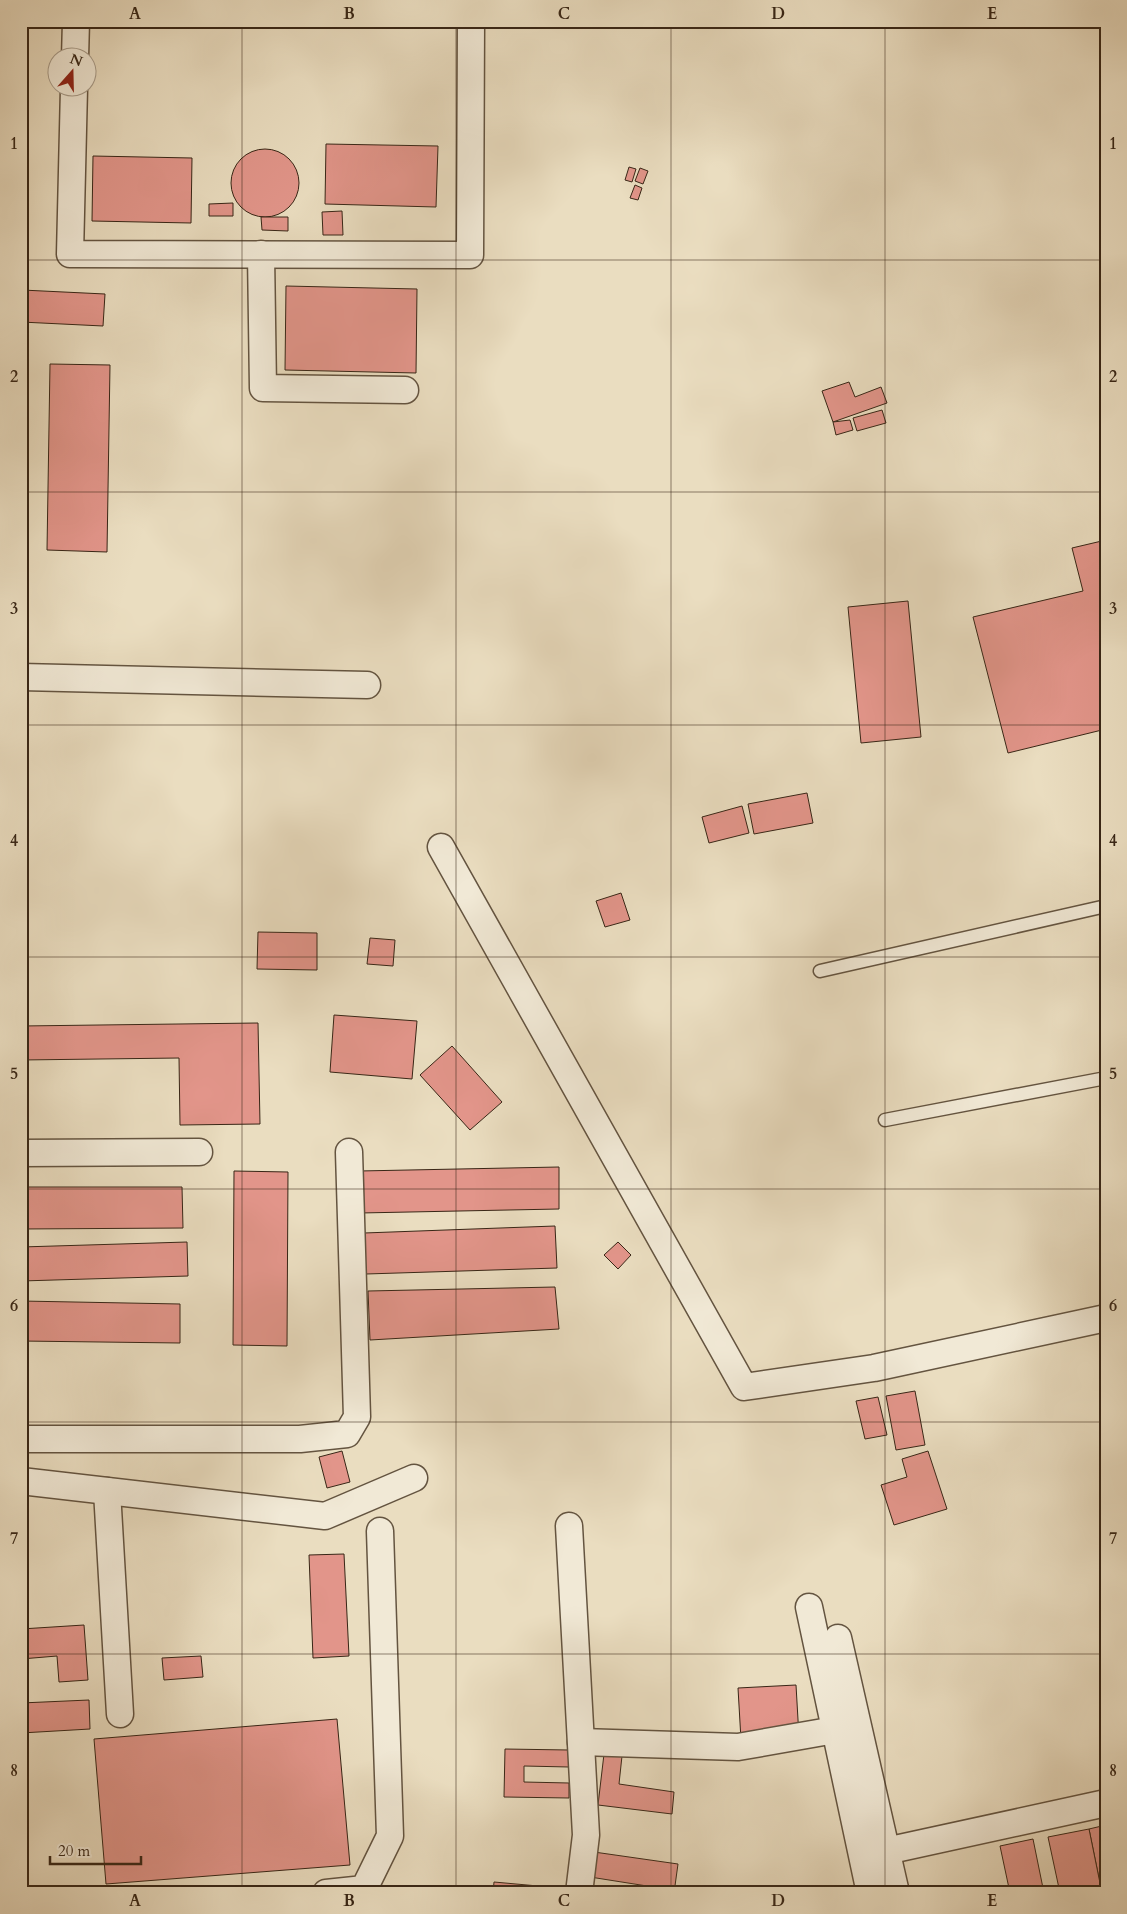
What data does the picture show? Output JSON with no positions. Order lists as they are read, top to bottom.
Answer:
{
  "scale_bar": "20 m",
  "north": "top",
  "grid": {
    "columns": [
      "A",
      "B",
      "C",
      "D",
      "E"
    ],
    "rows": [
      "1",
      "2",
      "3",
      "4",
      "5",
      "6",
      "7",
      "8"
    ]
  }
}
